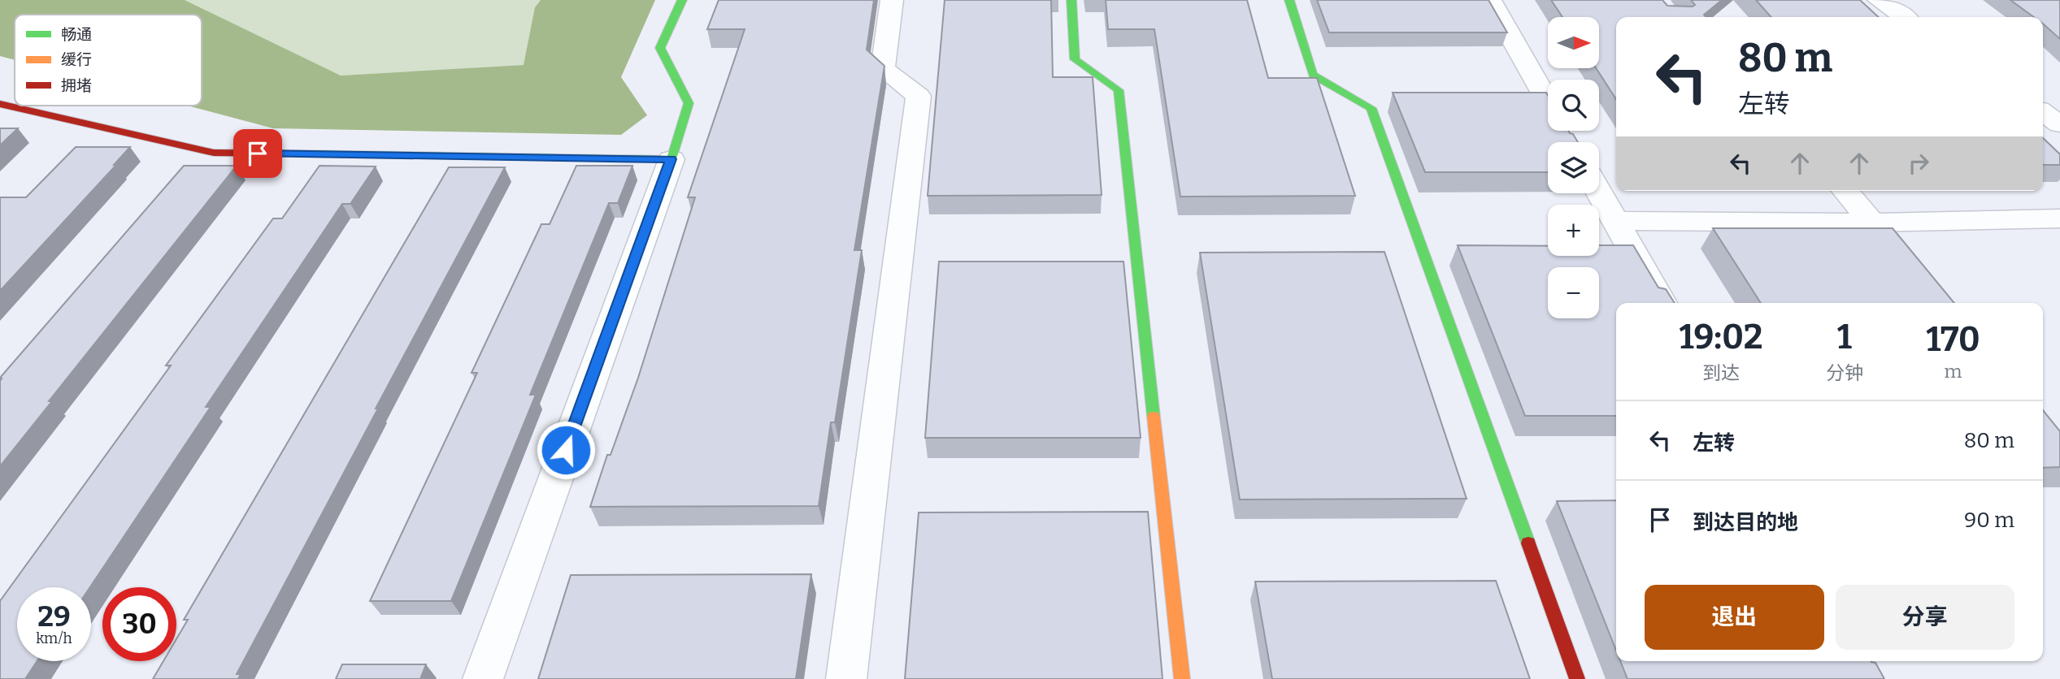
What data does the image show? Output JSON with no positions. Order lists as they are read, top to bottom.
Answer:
{
  "legend": ["畅通", "缓行", "拥堵"],
  "north": "right",
  "page": {
    "map_buttons": ["+", "−"],
    "turn": ["80 m", "左转"],
    "eta": [
      "19:02",
      "到达",
      "1",
      "分钟",
      "170",
      "m"
    ],
    "list": [
      {
        "name": "左转",
        "value": "80 m"
      },
      {
        "name": "到达目的地",
        "value": "90 m"
      }
    ],
    "buttons": ["退出", "分享"],
    "speed": "29 km/h",
    "limit": "30"
  }
}
